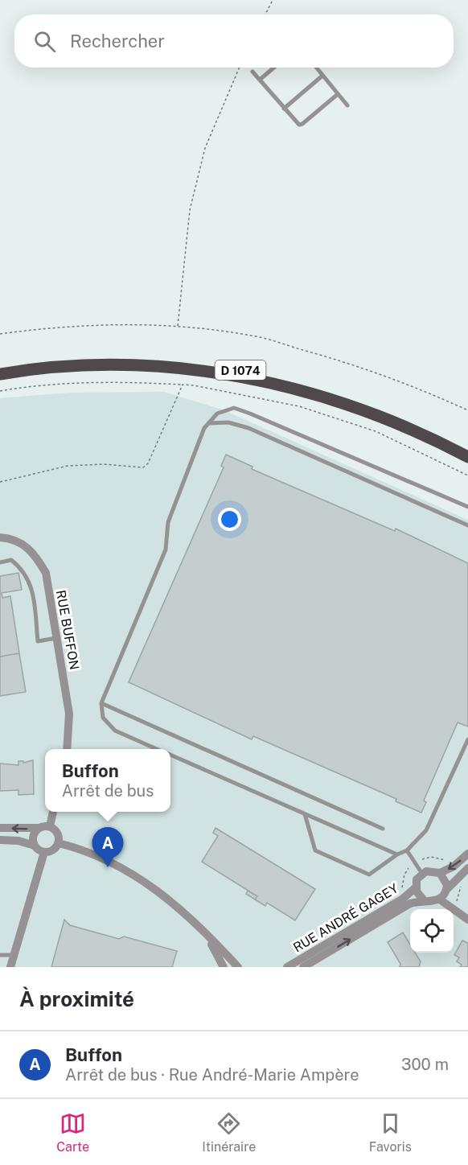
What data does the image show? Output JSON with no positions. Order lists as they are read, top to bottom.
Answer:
{
  "streets": {
    "main road": ["D 1074"],
    "street": ["RUE BUFFON", "RUE ANDRÉ GAGEY"]
  },
  "page": {
    "search": "Rechercher",
    "popup": ["Buffon", "Arrêt de bus"],
    "pins": "A",
    "heading": "À proximité",
    "list": [
      {
        "mark": "A",
        "name": "Buffon",
        "note": "Arrêt de bus · Rue André-Marie Ampère",
        "value": "300 m"
      }
    ],
    "nav": ["Carte", "Itinéraire", "Favoris"]
  }
}
